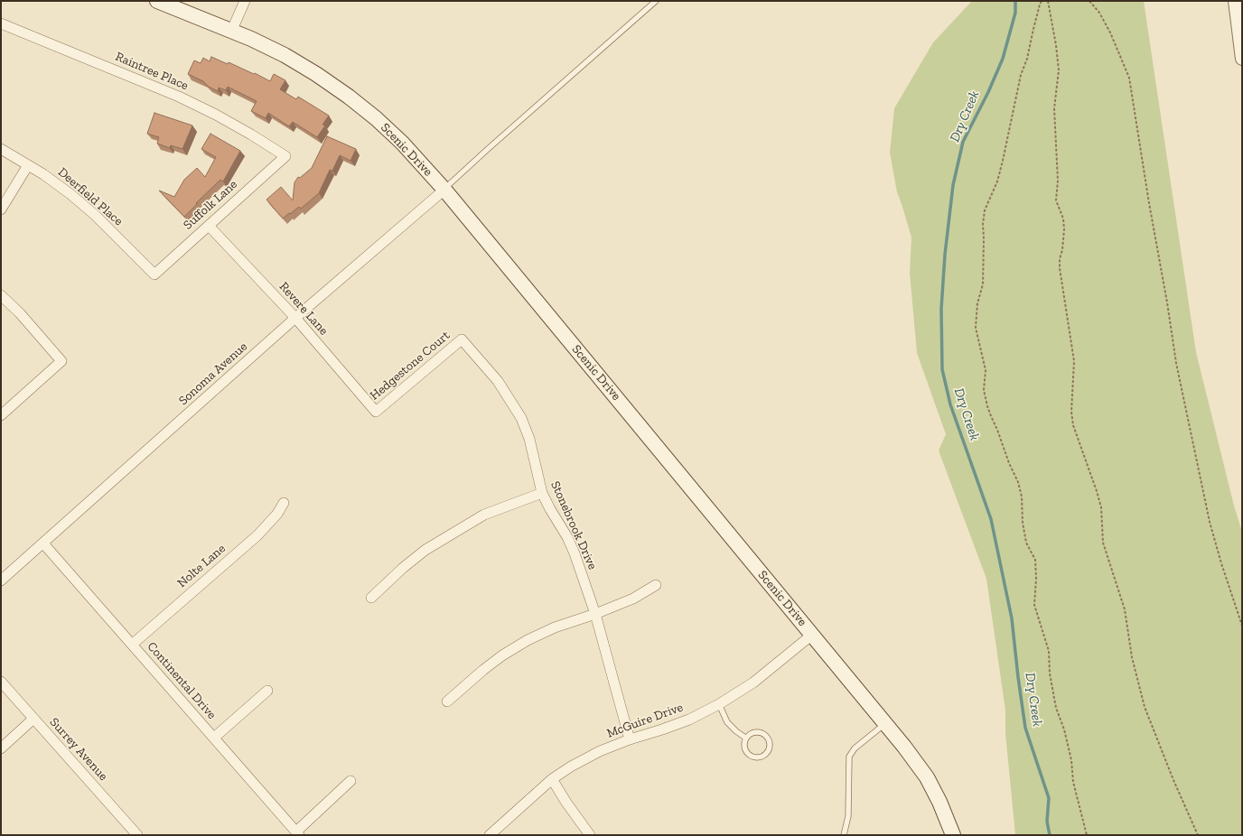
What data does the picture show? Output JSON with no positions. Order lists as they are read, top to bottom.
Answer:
{
  "streets": {
    "main road": ["Scenic Drive"],
    "street": [
      "Raintree Place",
      "Deerfield Place",
      "Suffolk Lane",
      "Revere Lane",
      "Hedgestone Court",
      "Sonoma Avenue",
      "Stonebrook Drive",
      "Nolte Lane",
      "Continental Drive",
      "McGuire Drive",
      "Surrey Avenue"
    ]
  },
  "crossings": [
    ["Raintree Place", "Suffolk Lane"],
    ["Scenic Drive", "Sonoma Avenue"],
    ["Scenic Drive", "McGuire Drive"],
    ["Deerfield Place", "Suffolk Lane"],
    ["Suffolk Lane", "Revere Lane"],
    ["Revere Lane", "Hedgestone Court"],
    ["Revere Lane", "Sonoma Avenue"],
    ["Hedgestone Court", "Stonebrook Drive"],
    ["Sonoma Avenue", "Continental Drive"],
    ["Stonebrook Drive", "McGuire Drive"],
    ["Nolte Lane", "Continental Drive"]
  ],
  "water": ["Dry Creek"]
}
